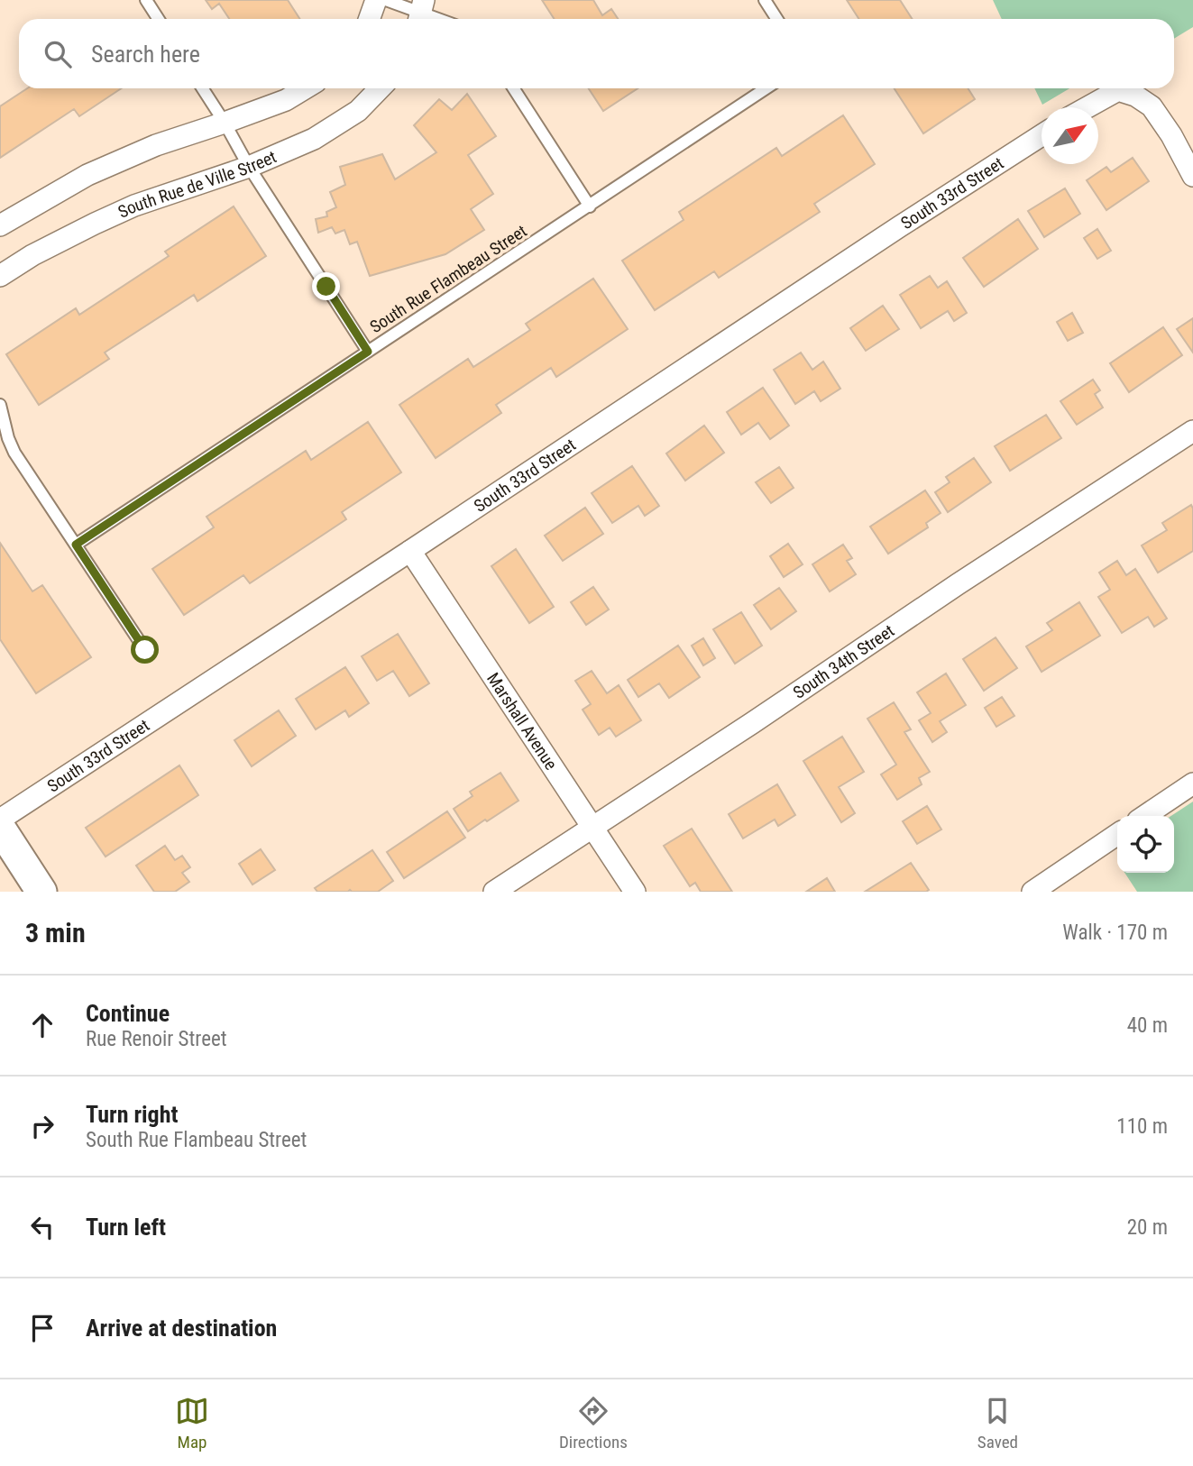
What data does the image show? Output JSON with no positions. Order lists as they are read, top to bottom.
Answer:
{
  "streets": {
    "street": [
      "South Rue de Ville Street",
      "South 33rd Street",
      "South 34th Street",
      "Marshall Avenue"
    ],
    "lane": ["South Rue Flambeau Street"]
  },
  "crossings": [
    ["South 33rd Street", "Marshall Avenue"],
    ["South 34th Street", "Marshall Avenue"]
  ],
  "north": "top right",
  "page": {
    "search": "Search here",
    "heading": ["3 min", "Walk · 170 m"],
    "list": [
      ["Continue", "Rue Renoir Street", "40 m"],
      ["Turn right", "South Rue Flambeau Street", "110 m"],
      ["Turn left", "20 m"],
      "Arrive at destination"
    ],
    "nav": ["Map", "Directions", "Saved"]
  }
}
